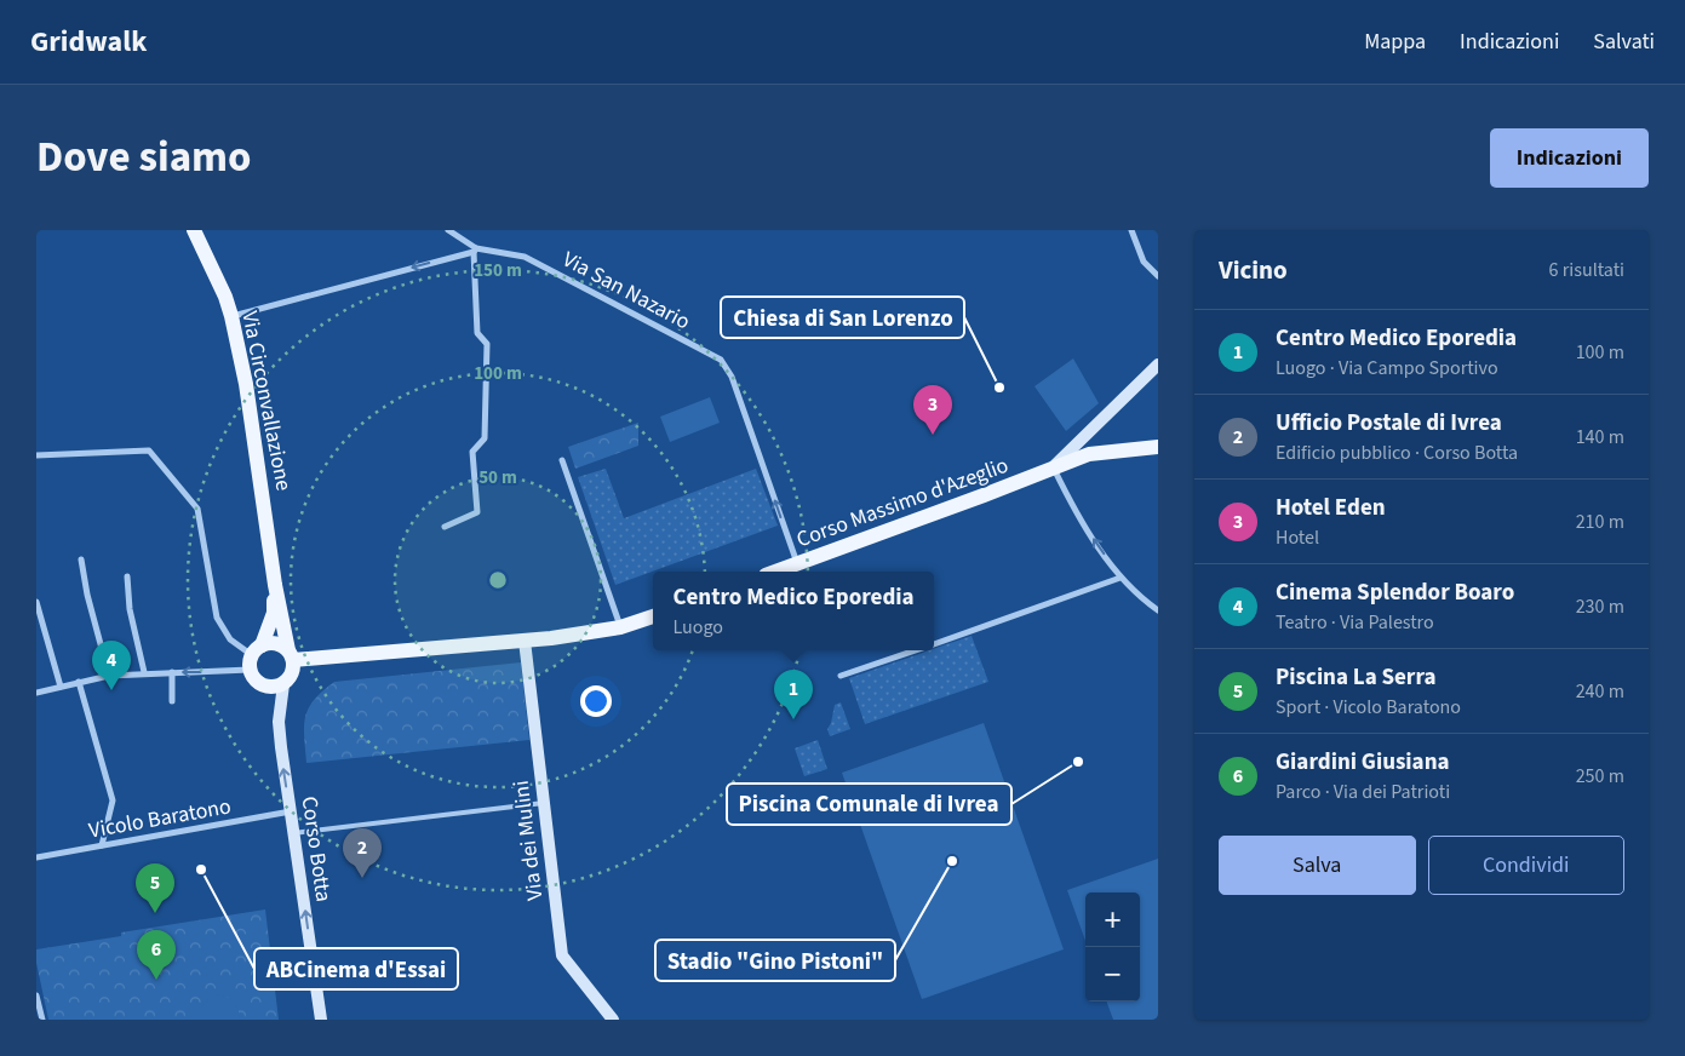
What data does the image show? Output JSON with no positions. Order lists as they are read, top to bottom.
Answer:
{
  "streets": {
    "main road": [
      "Via Circonvallazione",
      "Corso Massimo d'Azeglio",
      "Via dei Mulini",
      "Corso Botta"
    ],
    "street": ["Via San Nazario", "Vicolo Baratono"]
  },
  "crossings": [
    ["Via San Nazario", "Corso Massimo d'Azeglio"],
    ["Vicolo Baratono", "Corso Botta"]
  ],
  "one_way": ["Via San Nazario", "Corso Botta"],
  "places": [
    "Chiesa di San Lorenzo",
    "Piscina Comunale di Ivrea",
    "Stadio \"Gino Pistoni\"",
    "ABCinema d'Essai"
  ],
  "page": {
    "header": "Gridwalk",
    "nav": ["Mappa", "Indicazioni", "Salvati"],
    "title": "Dove siamo",
    "buttons": [
      "Indicazioni",
      ["Salva", "Condividi"]
    ],
    "heading": ["Vicino", "6 risultati"],
    "list": [
      {
        "mark": "1",
        "name": "Centro Medico Eporedia",
        "note": "Luogo · Via Campo Sportivo",
        "value": "100 m"
      },
      {
        "mark": "2",
        "name": "Ufficio Postale di Ivrea",
        "note": "Edificio pubblico · Corso Botta",
        "value": "140 m"
      },
      {
        "mark": "3",
        "name": "Hotel Eden",
        "note": "Hotel",
        "value": "210 m"
      },
      {
        "mark": "4",
        "name": "Cinema Splendor Boaro",
        "note": "Teatro · Via Palestro",
        "value": "230 m"
      },
      {
        "mark": "5",
        "name": "Piscina La Serra",
        "note": "Sport · Vicolo Baratono",
        "value": "240 m"
      },
      {
        "mark": "6",
        "name": "Giardini Giusiana",
        "note": "Parco · Via dei Patrioti",
        "value": "250 m"
      }
    ],
    "pins": [
      "3",
      "4",
      "1",
      "2",
      "5",
      "6"
    ],
    "popup": ["Centro Medico Eporedia", "Luogo"],
    "map_buttons": ["+", "−"]
  },
  "rings": ["150 m", "100 m", "50 m"]
}
